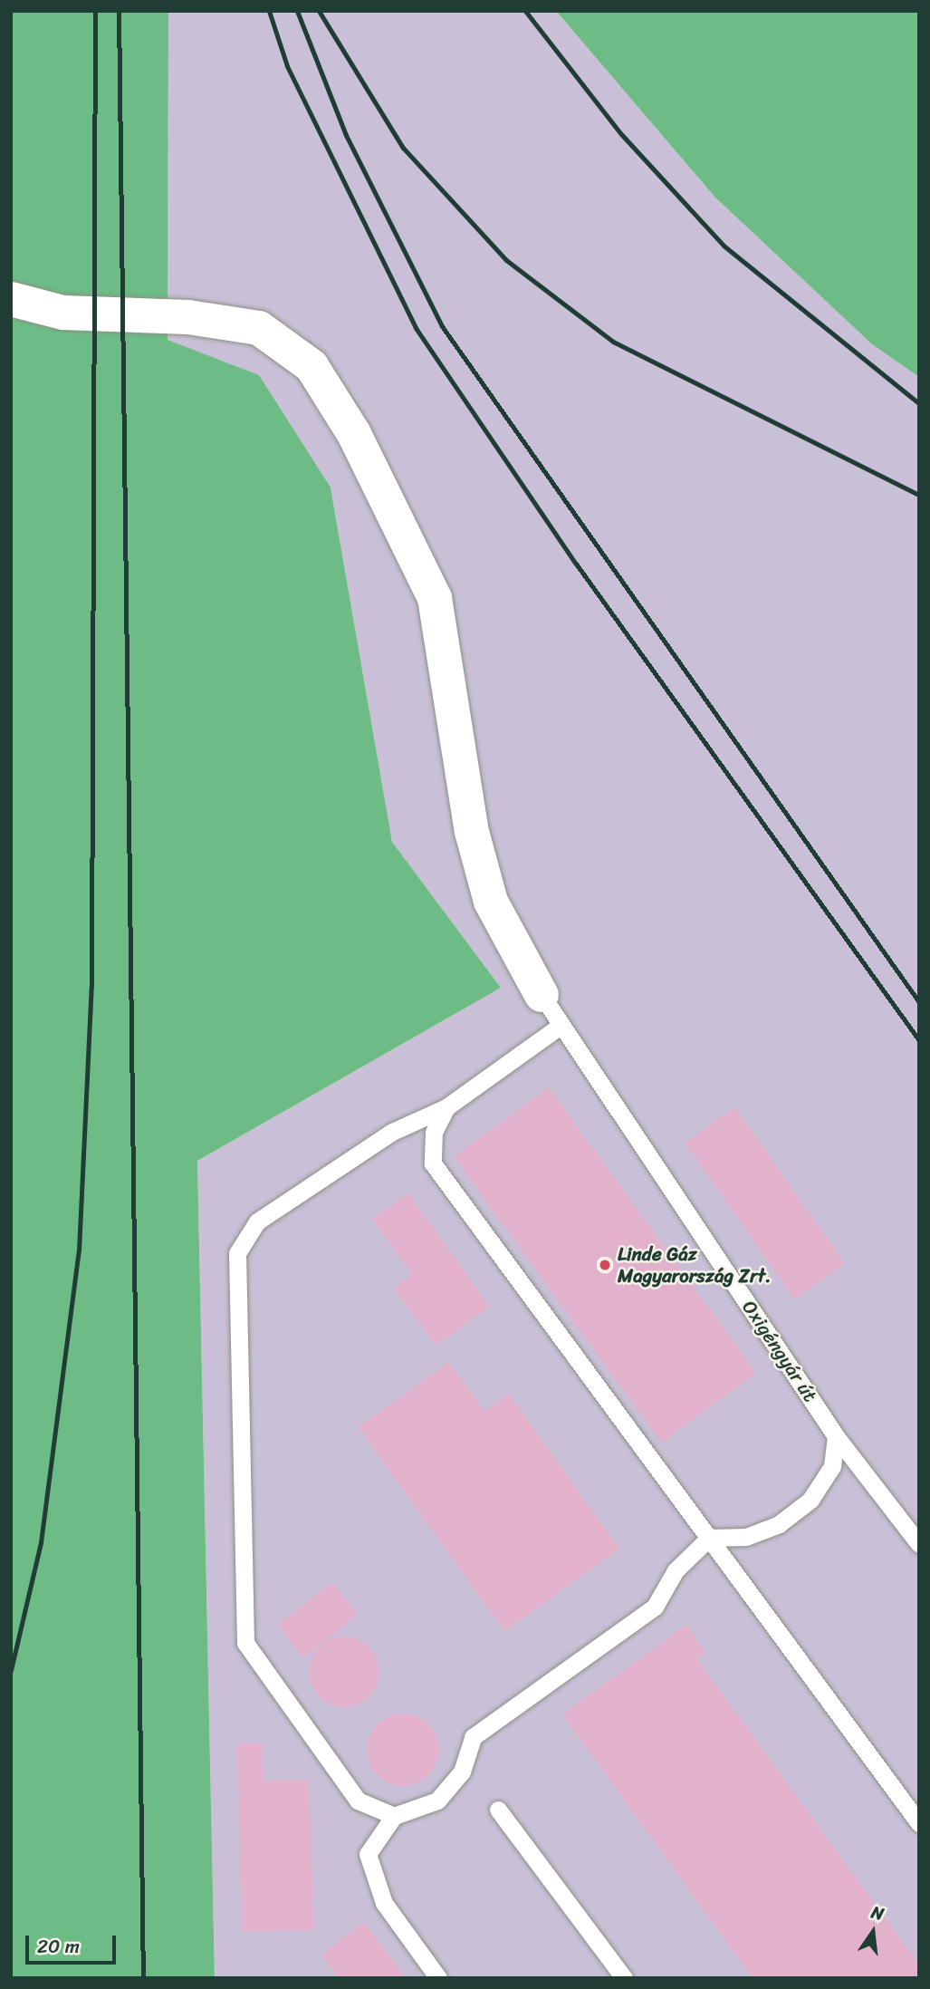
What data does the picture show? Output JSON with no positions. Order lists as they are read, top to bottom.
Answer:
{
  "streets": {
    "lane": ["Oxigéngyár út"]
  },
  "places": ["Linde Gáz Magyarország Zrt."],
  "scale_bar": "20 m",
  "north": "top"
}
